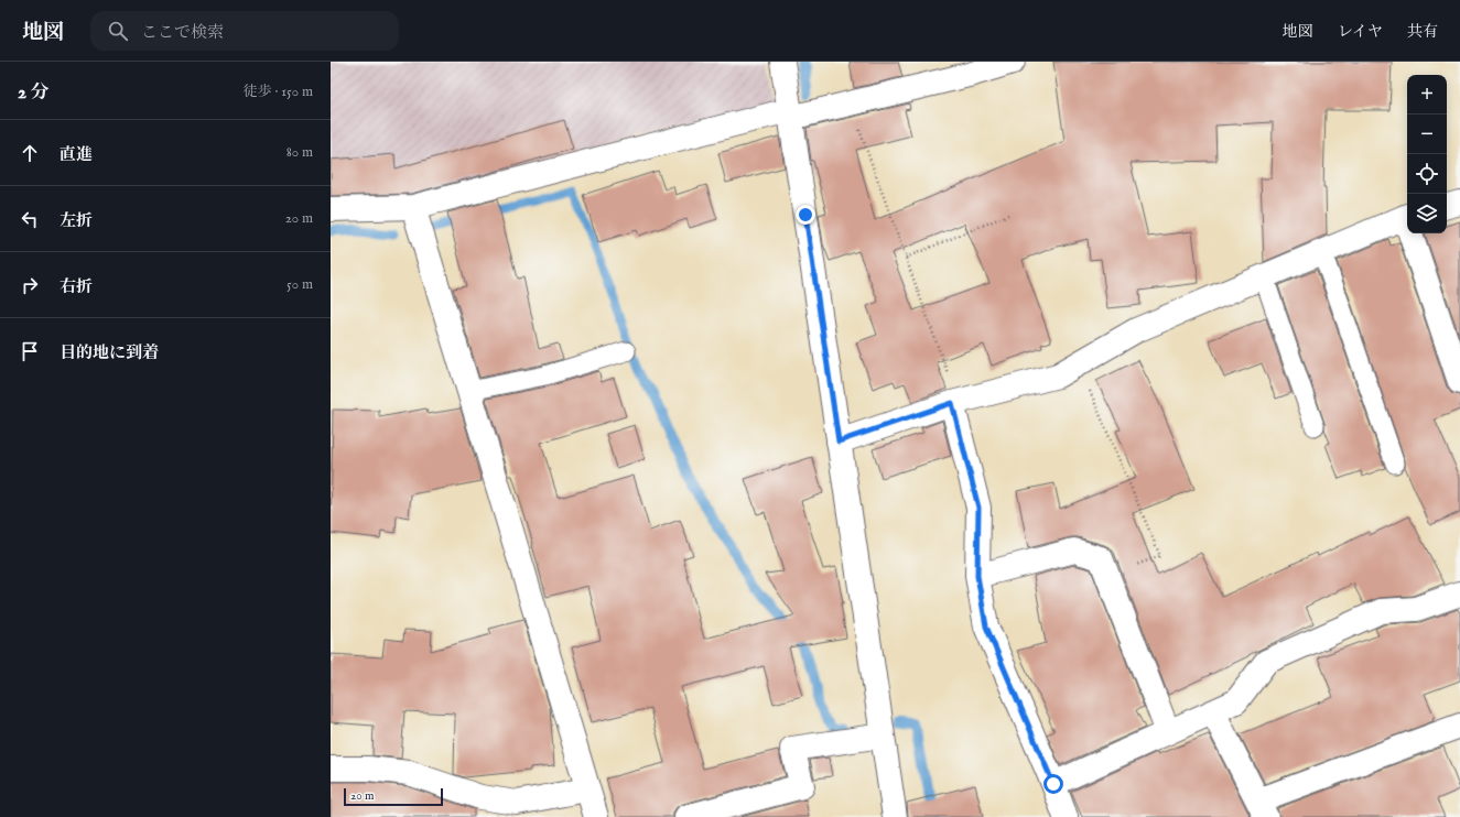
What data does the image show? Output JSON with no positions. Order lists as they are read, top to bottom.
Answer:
{
  "scale_bar": "20 m",
  "page": {
    "header": "地図",
    "search": "ここで検索",
    "nav": ["地図", "レイヤ", "共有"],
    "heading": ["2 分", "徒歩 · 150 m"],
    "map_buttons": ["+", "−"],
    "list": [
      ["直進", "80 m"],
      ["左折", "20 m"],
      ["右折", "50 m"],
      "目的地に到着"
    ],
    "scale": "20 m"
  }
}
